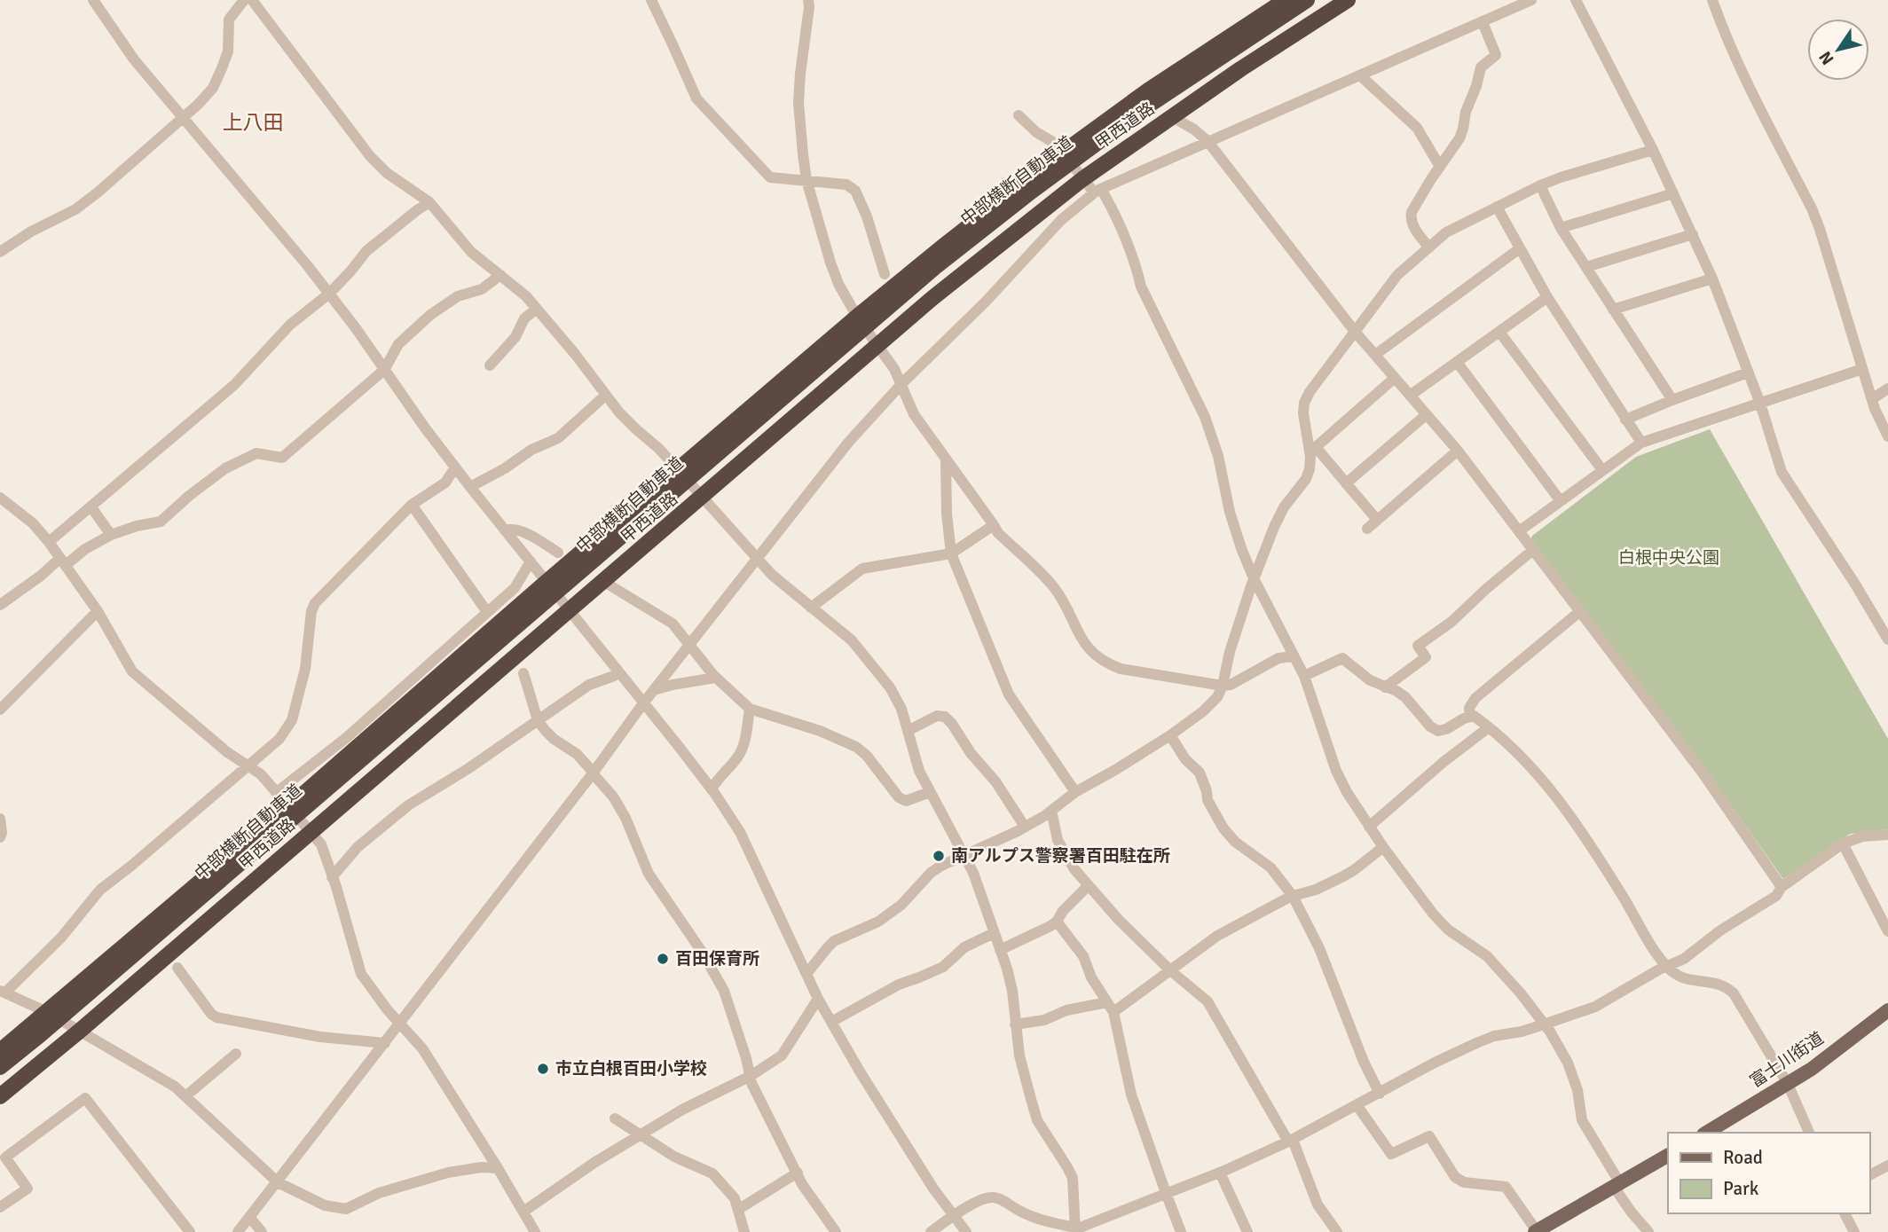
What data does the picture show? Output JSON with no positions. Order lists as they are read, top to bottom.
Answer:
{
  "streets": {
    "highway": ["甲西道路", "中部横断自動車道"],
    "main road": ["富士川街道"]
  },
  "districts": ["上八田"],
  "parks": ["白根中央公園"],
  "places": ["南アルプス警察署百田駐在所", "百田保育所", "市立白根百田小学校"],
  "legend": ["Road", "Park"],
  "north": "bottom left"
}
